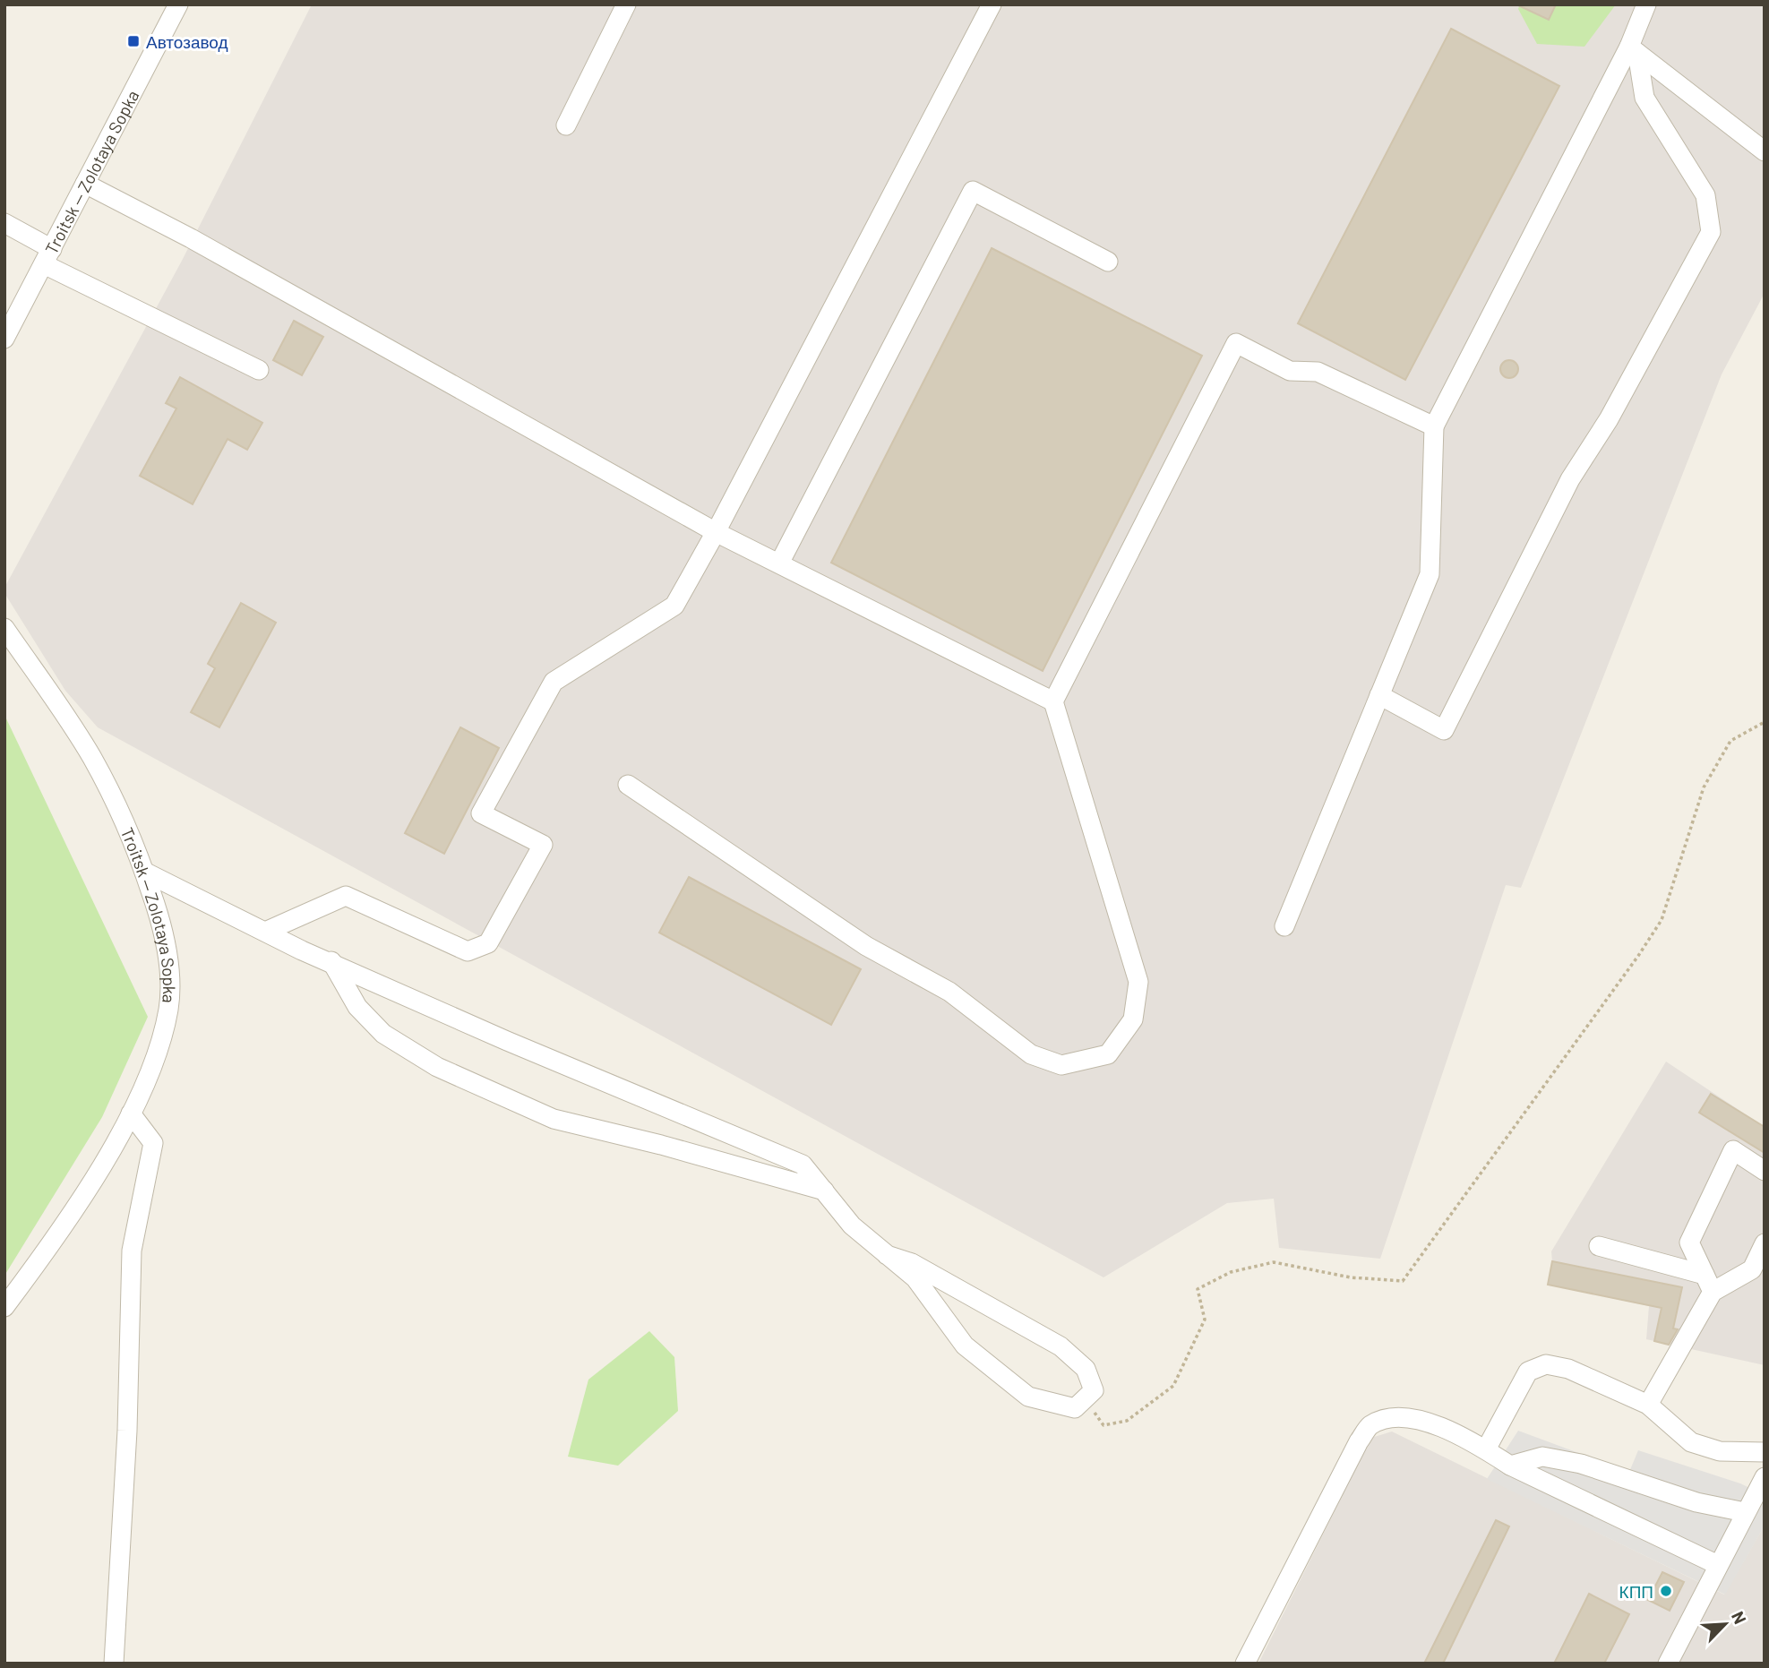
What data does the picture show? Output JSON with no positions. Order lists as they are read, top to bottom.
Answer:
{
  "streets": {
    "street": ["Troitsk — Zolotaya Sopka"]
  },
  "places": {
    "transit": ["Автозавод"],
    "other": ["КПП"]
  },
  "north": "top right"
}
